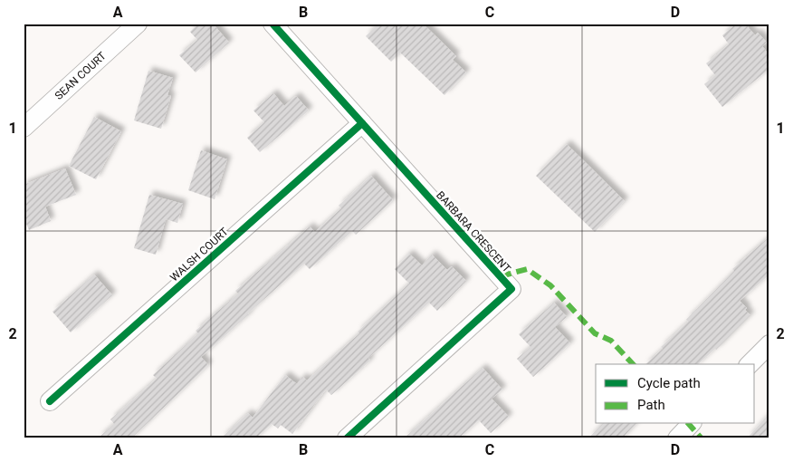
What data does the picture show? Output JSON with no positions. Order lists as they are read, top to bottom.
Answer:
{
  "streets": {
    "street": ["SEAN COURT", "BARBARA CRESCENT", "WALSH COURT"]
  },
  "crossings": [
    ["BARBARA CRESCENT", "WALSH COURT"]
  ],
  "legend": ["Cycle path", "Path"],
  "grid": {
    "columns": [
      "A",
      "B",
      "C",
      "D"
    ],
    "rows": ["1", "2"]
  }
}
